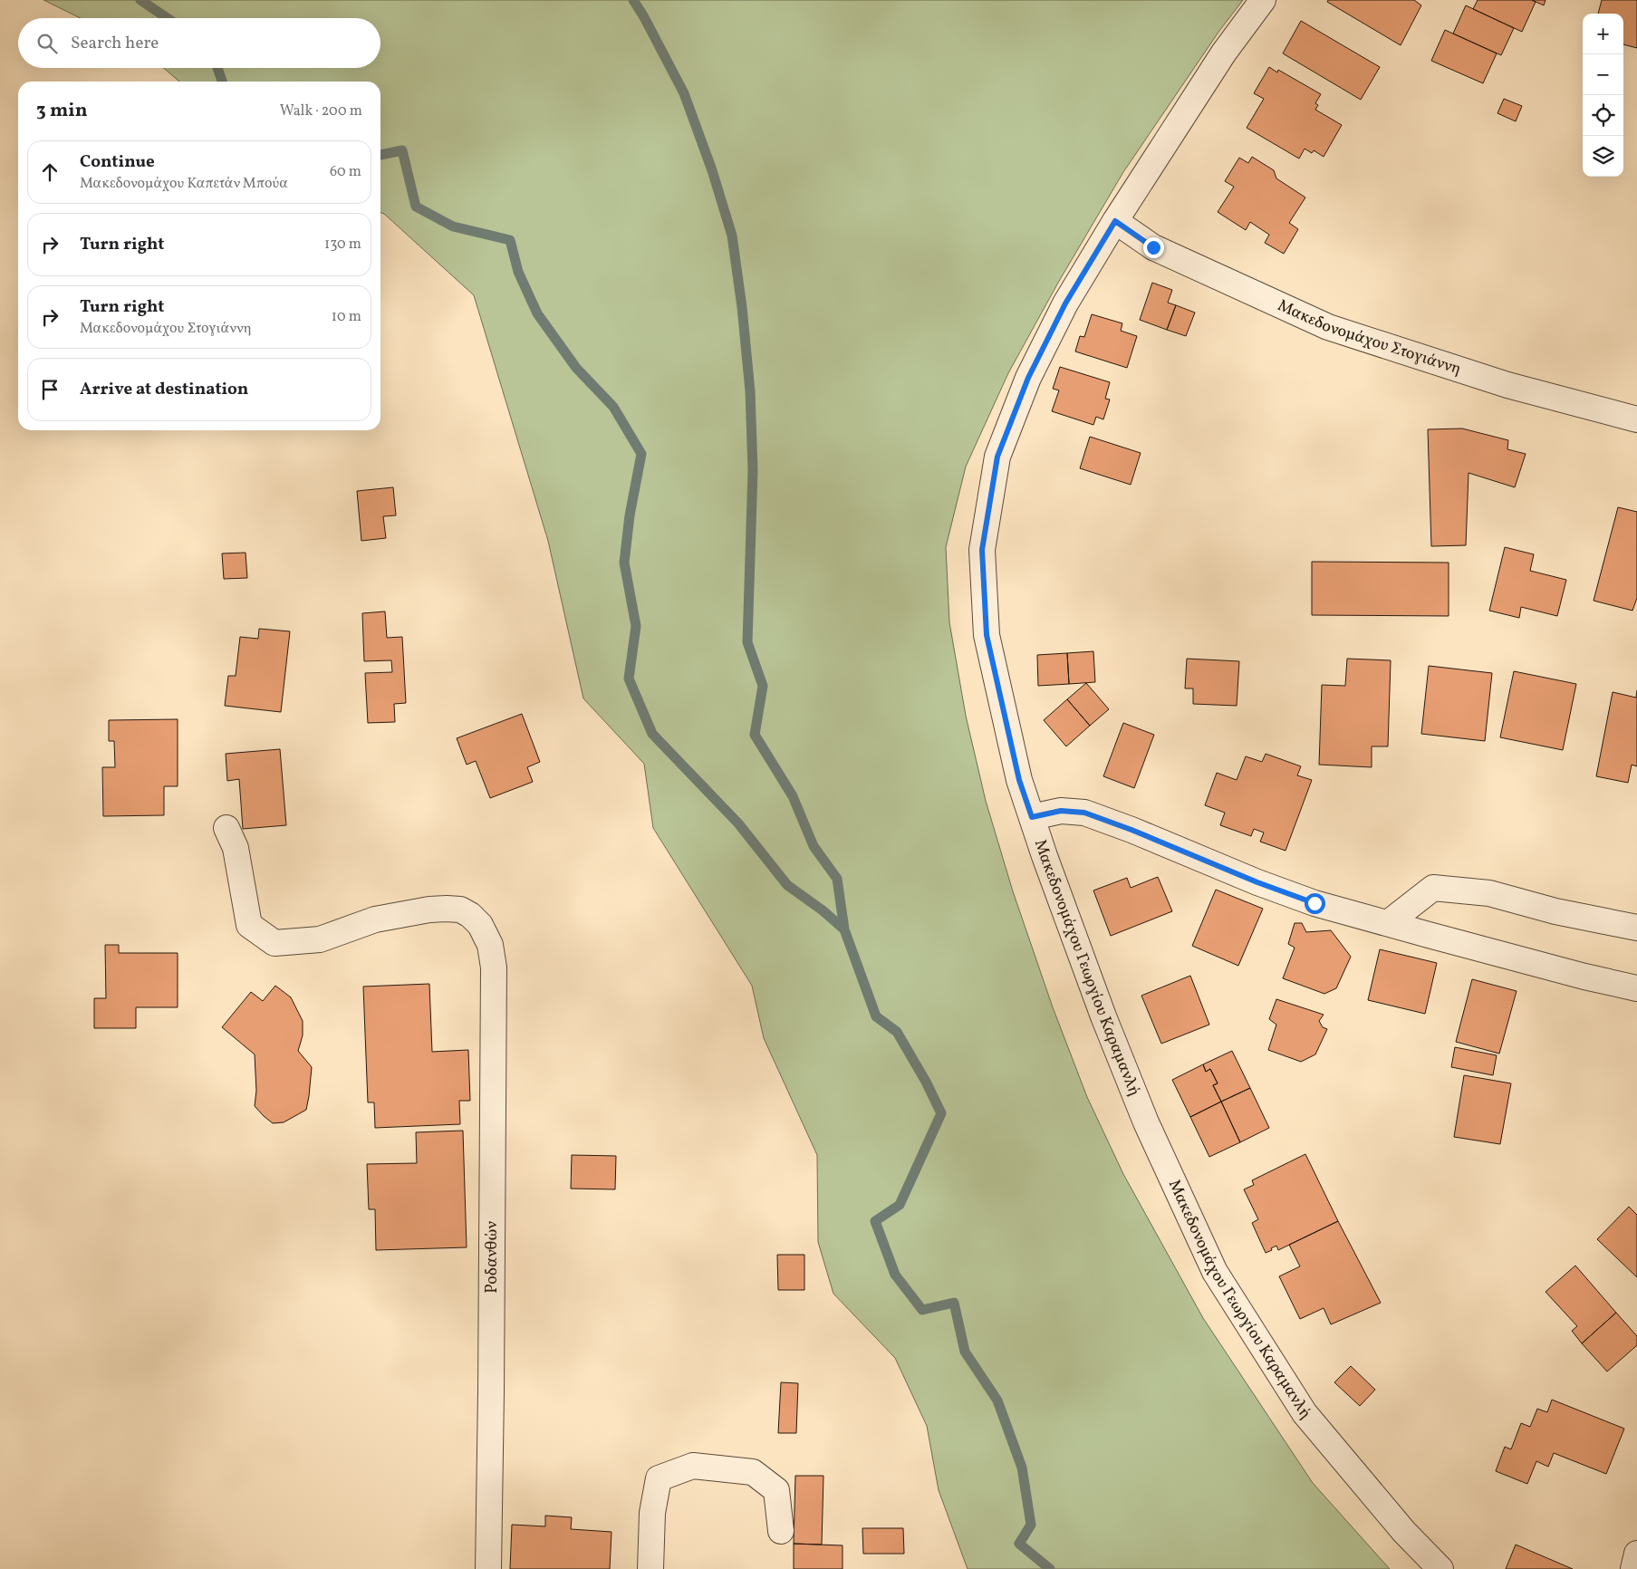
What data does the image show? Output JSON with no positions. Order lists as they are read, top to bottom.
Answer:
{
  "streets": {
    "street": ["Μακεδονομάχου Στογιάννη", "Μακεδονομάχου Γεωργίου Καραμανλή", "Ροδανθών"]
  },
  "crossings": [
    ["Μακεδονομάχου Στογιάννη", "Μακεδονομάχου Γεωργίου Καραμανλή"]
  ],
  "page": {
    "map_buttons": ["+", "−"],
    "search": "Search here",
    "heading": ["3 min", "Walk · 200 m"],
    "list": [
      ["Continue", "Μακεδονομάχου Καπετάν Μπούα", "60 m"],
      ["Turn right", "130 m"],
      ["Turn right", "Μακεδονομάχου Στογιάννη", "10 m"],
      "Arrive at destination"
    ]
  }
}
